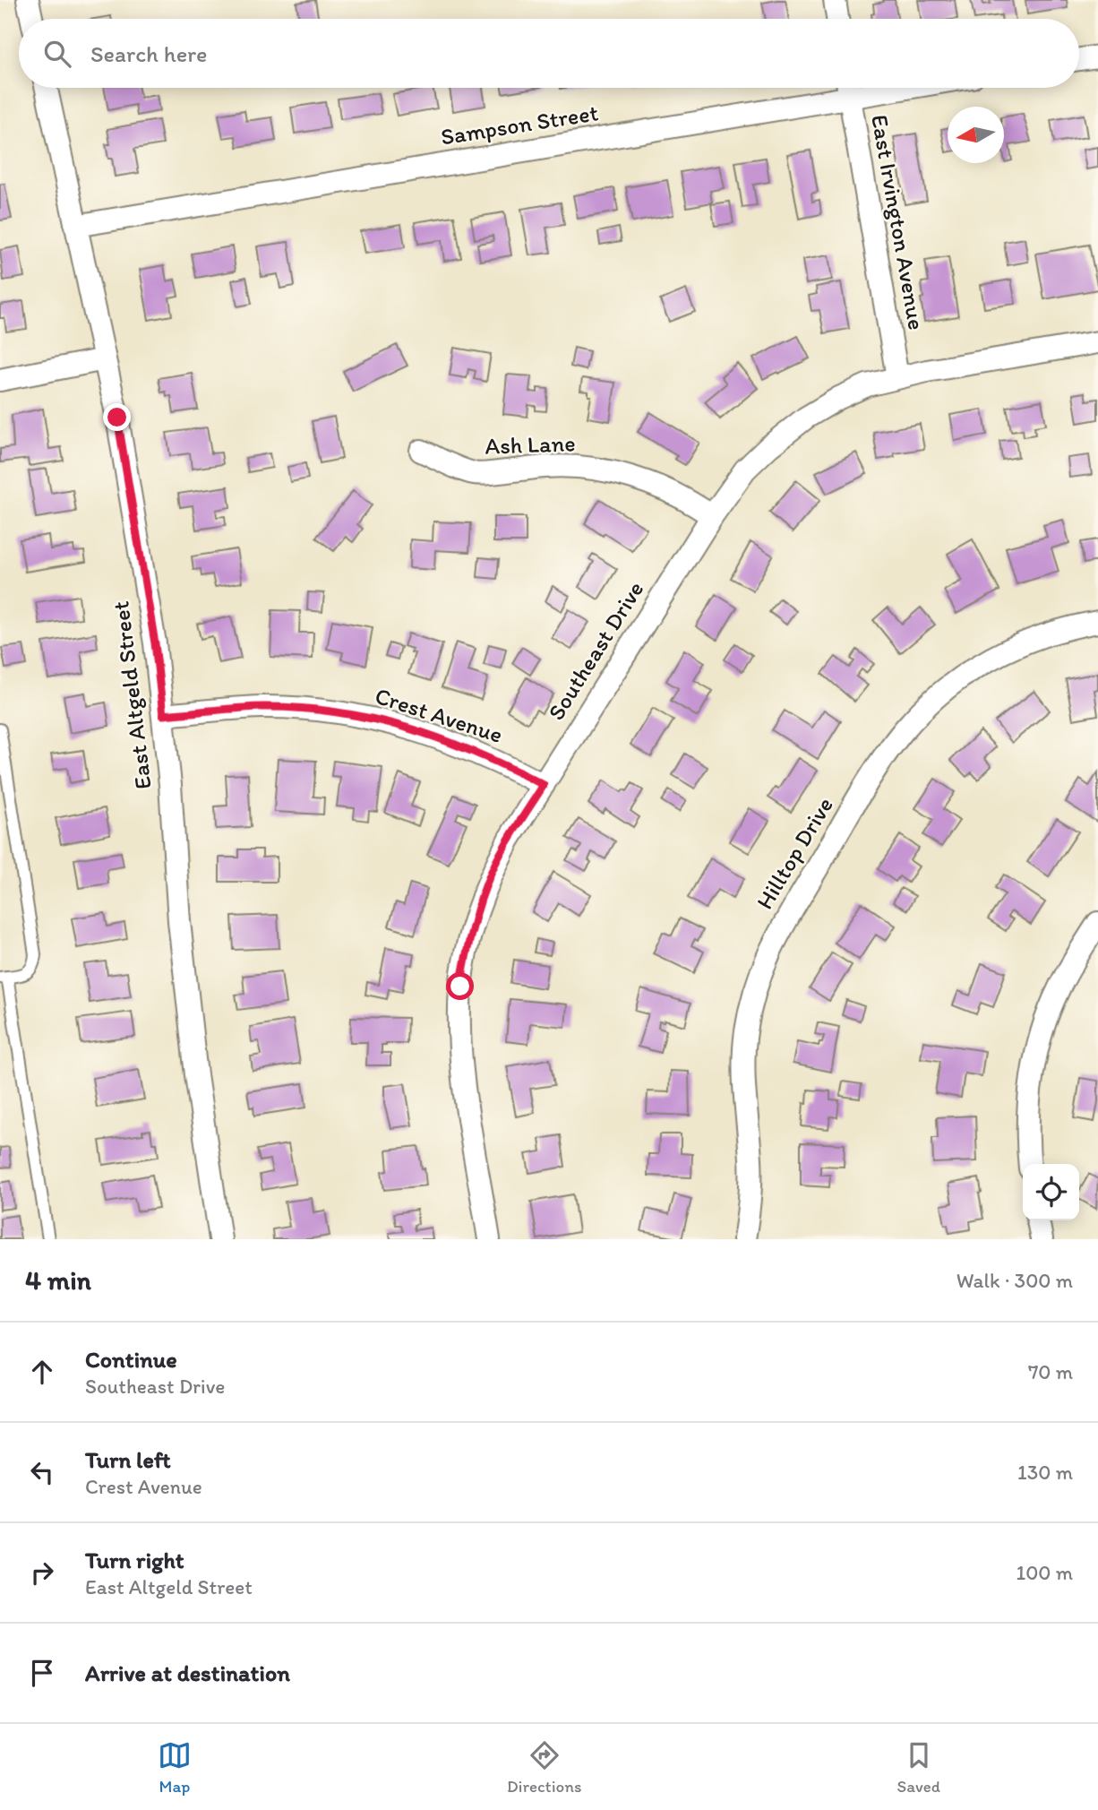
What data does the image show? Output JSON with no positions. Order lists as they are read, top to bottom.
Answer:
{
  "streets": {
    "street": [
      "Sampson Street",
      "East Irvington Avenue",
      "Ash Lane",
      "Southeast Drive",
      "East Altgeld Street",
      "Crest Avenue",
      "Hilltop Drive"
    ]
  },
  "crossings": [
    ["Sampson Street", "East Altgeld Street"],
    ["East Irvington Avenue", "Southeast Drive"],
    ["Ash Lane", "Southeast Drive"],
    ["Southeast Drive", "Crest Avenue"],
    ["East Altgeld Street", "Crest Avenue"]
  ],
  "north": "left",
  "page": {
    "search": "Search here",
    "heading": ["4 min", "Walk · 300 m"],
    "list": [
      ["Continue", "Southeast Drive", "70 m"],
      ["Turn left", "Crest Avenue", "130 m"],
      ["Turn right", "East Altgeld Street", "100 m"],
      "Arrive at destination"
    ],
    "nav": ["Map", "Directions", "Saved"]
  }
}
